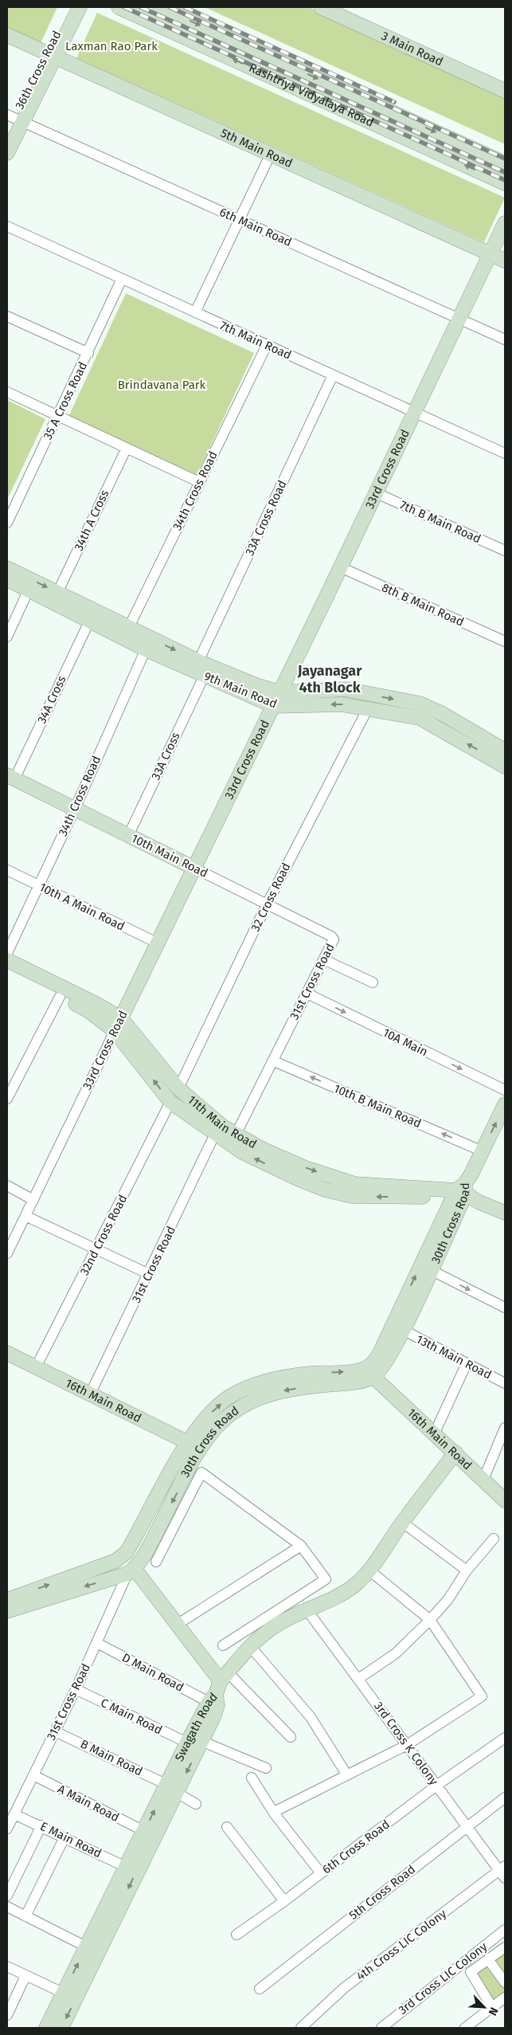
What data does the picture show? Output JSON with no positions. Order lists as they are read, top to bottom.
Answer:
{
  "streets": {
    "main road": [
      "3 Main Road",
      "36th Cross Road",
      "Rashtriya Vidyalaya Road",
      "5th Main Road",
      "33rd Cross Road",
      "9th Main Road",
      "10th Main Road",
      "11th Main Road",
      "30th Cross Road",
      "16th Main Road",
      "Swagath Road"
    ],
    "street": [
      "6th Main Road",
      "7th Main Road",
      "35 A Cross Road",
      "34th Cross Road",
      "33A Cross Road",
      "34th A Cross",
      "7th B Main Road",
      "8th B Main Road",
      "34A Cross",
      "33A Cross",
      "32 Cross Road",
      "10th A Main Road",
      "31st Cross Road",
      "10A Main",
      "10th B Main Road",
      "32nd Cross Road",
      "13th Main Road",
      "D Main Road",
      "C Main Road",
      "3rd Cross K Colony",
      "B Main Road",
      "A Main Road",
      "E Main Road",
      "6th Cross Road",
      "5th Cross Road",
      "4th Cross LIC Colony",
      "3rd Cross LIC Colony"
    ]
  },
  "crossings": [
    ["36th Cross Road", "5th Main Road"],
    ["36th Cross Road", "6th Main Road"],
    ["5th Main Road", "33rd Cross Road"],
    ["6th Main Road", "33rd Cross Road"],
    ["7th Main Road", "35 A Cross Road"],
    ["7th Main Road", "33rd Cross Road"],
    ["7th Main Road", "34th Cross Road"],
    ["7th Main Road", "33A Cross Road"],
    ["33rd Cross Road", "7th B Main Road"],
    ["33rd Cross Road", "8th B Main Road"],
    ["33rd Cross Road", "9th Main Road"],
    ["33rd Cross Road", "10th Main Road"],
    ["33rd Cross Road", "10th A Main Road"],
    ["33rd Cross Road", "11th Main Road"],
    ["34th Cross Road", "9th Main Road"],
    ["34th Cross Road", "10th Main Road"],
    ["34th Cross Road", "10th A Main Road"],
    ["33A Cross Road", "9th Main Road"],
    ["34th A Cross", "9th Main Road"],
    ["9th Main Road", "34A Cross"],
    ["9th Main Road", "33A Cross"],
    ["9th Main Road", "32 Cross Road"],
    ["34A Cross", "10th Main Road"],
    ["33A Cross", "10th Main Road"],
    ["10th Main Road", "32 Cross Road"],
    ["10th Main Road", "31st Cross Road"],
    ["32 Cross Road", "11th Main Road"],
    ["31st Cross Road", "10A Main"],
    ["31st Cross Road", "10th B Main Road"],
    ["31st Cross Road", "11th Main Road"],
    ["31st Cross Road", "30th Cross Road"],
    ["31st Cross Road", "16th Main Road"],
    ["31st Cross Road", "D Main Road"],
    ["31st Cross Road", "C Main Road"],
    ["31st Cross Road", "B Main Road"],
    ["31st Cross Road", "A Main Road"],
    ["31st Cross Road", "E Main Road"],
    ["11th Main Road", "30th Cross Road"],
    ["11th Main Road", "32nd Cross Road"],
    ["30th Cross Road", "13th Main Road"],
    ["30th Cross Road", "16th Main Road"],
    ["32nd Cross Road", "16th Main Road"],
    ["D Main Road", "Swagath Road"],
    ["C Main Road", "Swagath Road"],
    ["Swagath Road", "B Main Road"],
    ["Swagath Road", "A Main Road"],
    ["Swagath Road", "E Main Road"],
    ["3rd Cross K Colony", "6th Cross Road"],
    ["3rd Cross K Colony", "5th Cross Road"],
    ["3rd Cross K Colony", "4th Cross LIC Colony"]
  ],
  "one_way": ["10A Main", "10th B Main Road"],
  "districts": ["Jayanagar 4th Block"],
  "parks": ["Laxman Rao Park", "Brindavana Park"],
  "north": "bottom right"
}
